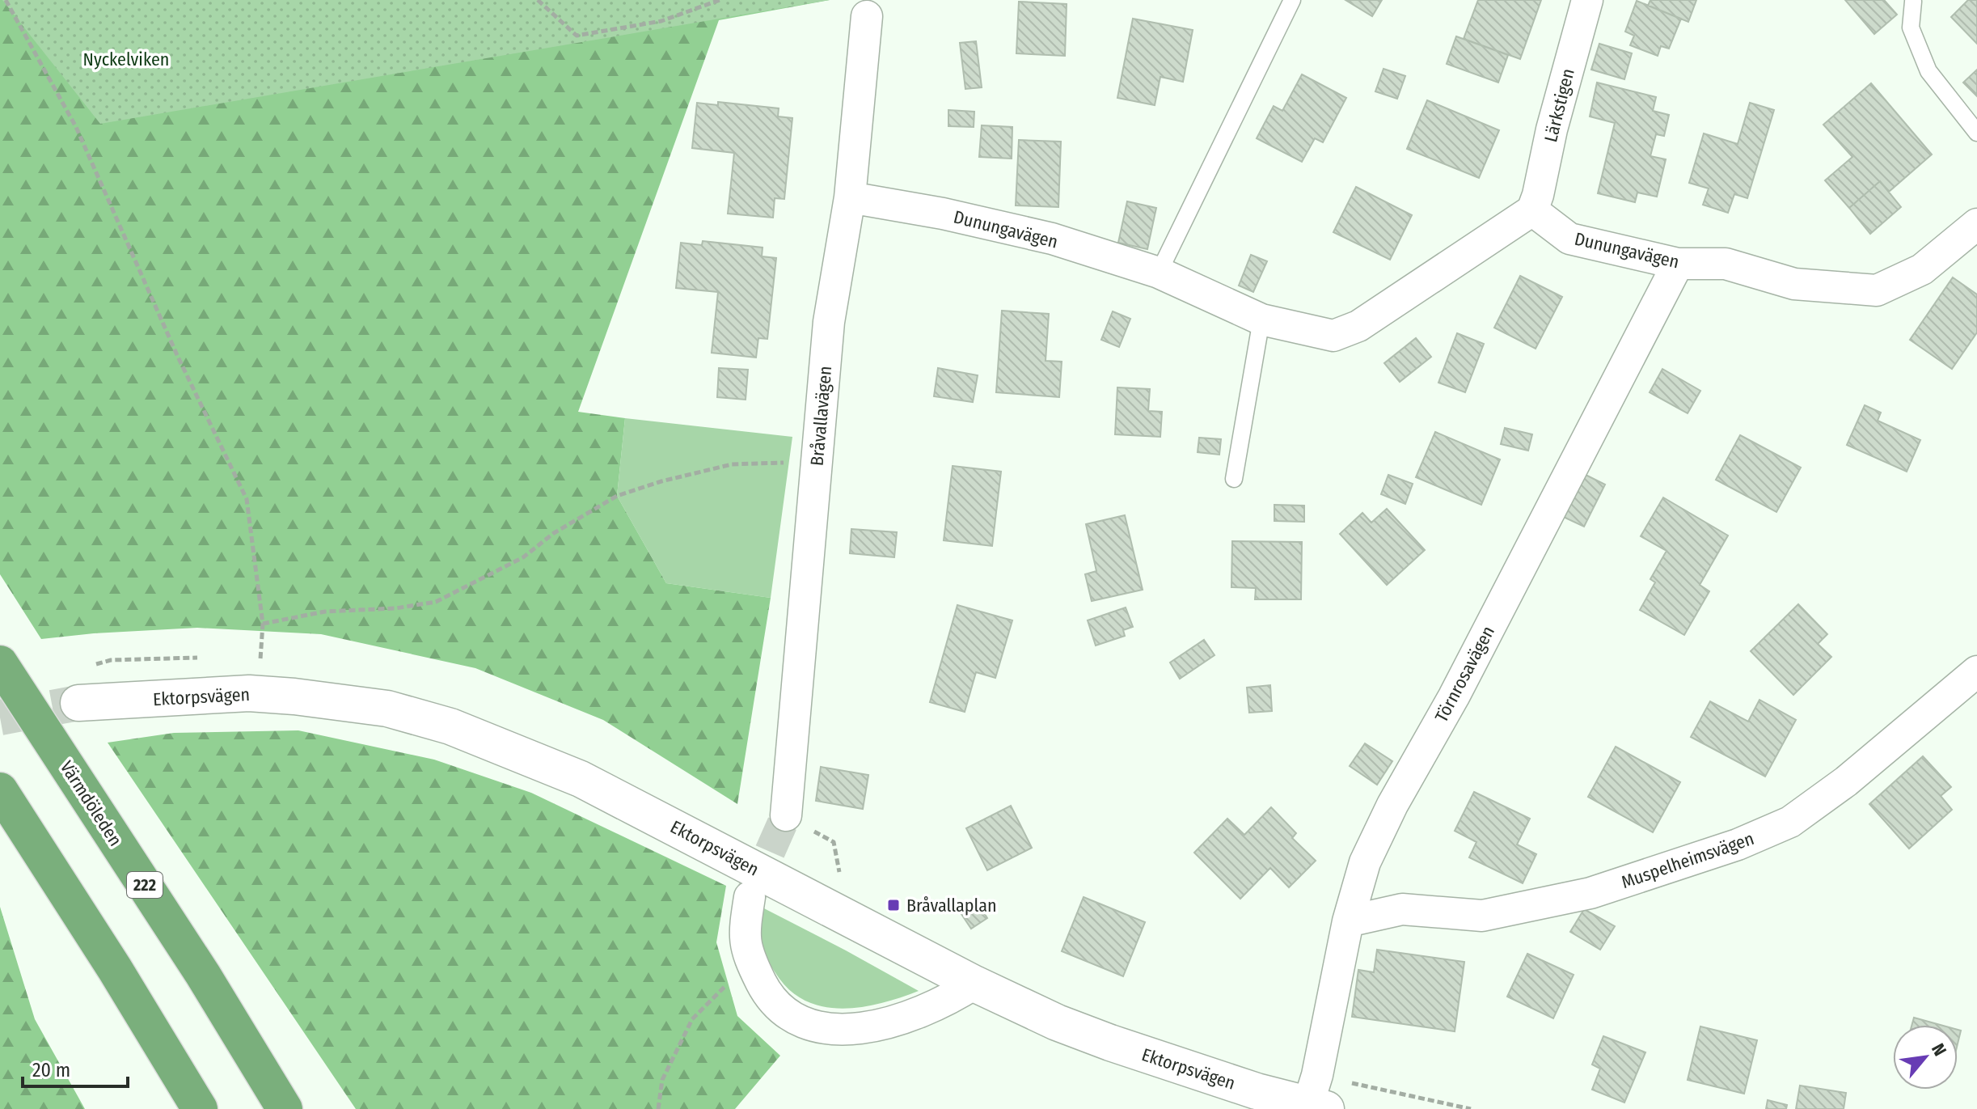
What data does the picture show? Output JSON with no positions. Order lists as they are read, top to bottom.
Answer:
{
  "streets": {
    "highway": ["Värmdöleden", "222"],
    "street": [
      "Lärkstigen",
      "Dunungavägen",
      "Bråvallavägen",
      "Törnrosavägen",
      "Ektorpsvägen",
      "Muspelheimsvägen"
    ]
  },
  "crossings": [
    ["Lärkstigen", "Dunungavägen"],
    ["Dunungavägen", "Bråvallavägen"],
    ["Dunungavägen", "Törnrosavägen"],
    ["Törnrosavägen", "Ektorpsvägen"],
    ["Törnrosavägen", "Muspelheimsvägen"]
  ],
  "parks": ["Nyckelviken"],
  "places": {
    "transit": ["Bråvallaplan"]
  },
  "scale_bar": "20 m",
  "north": "top right"
}
